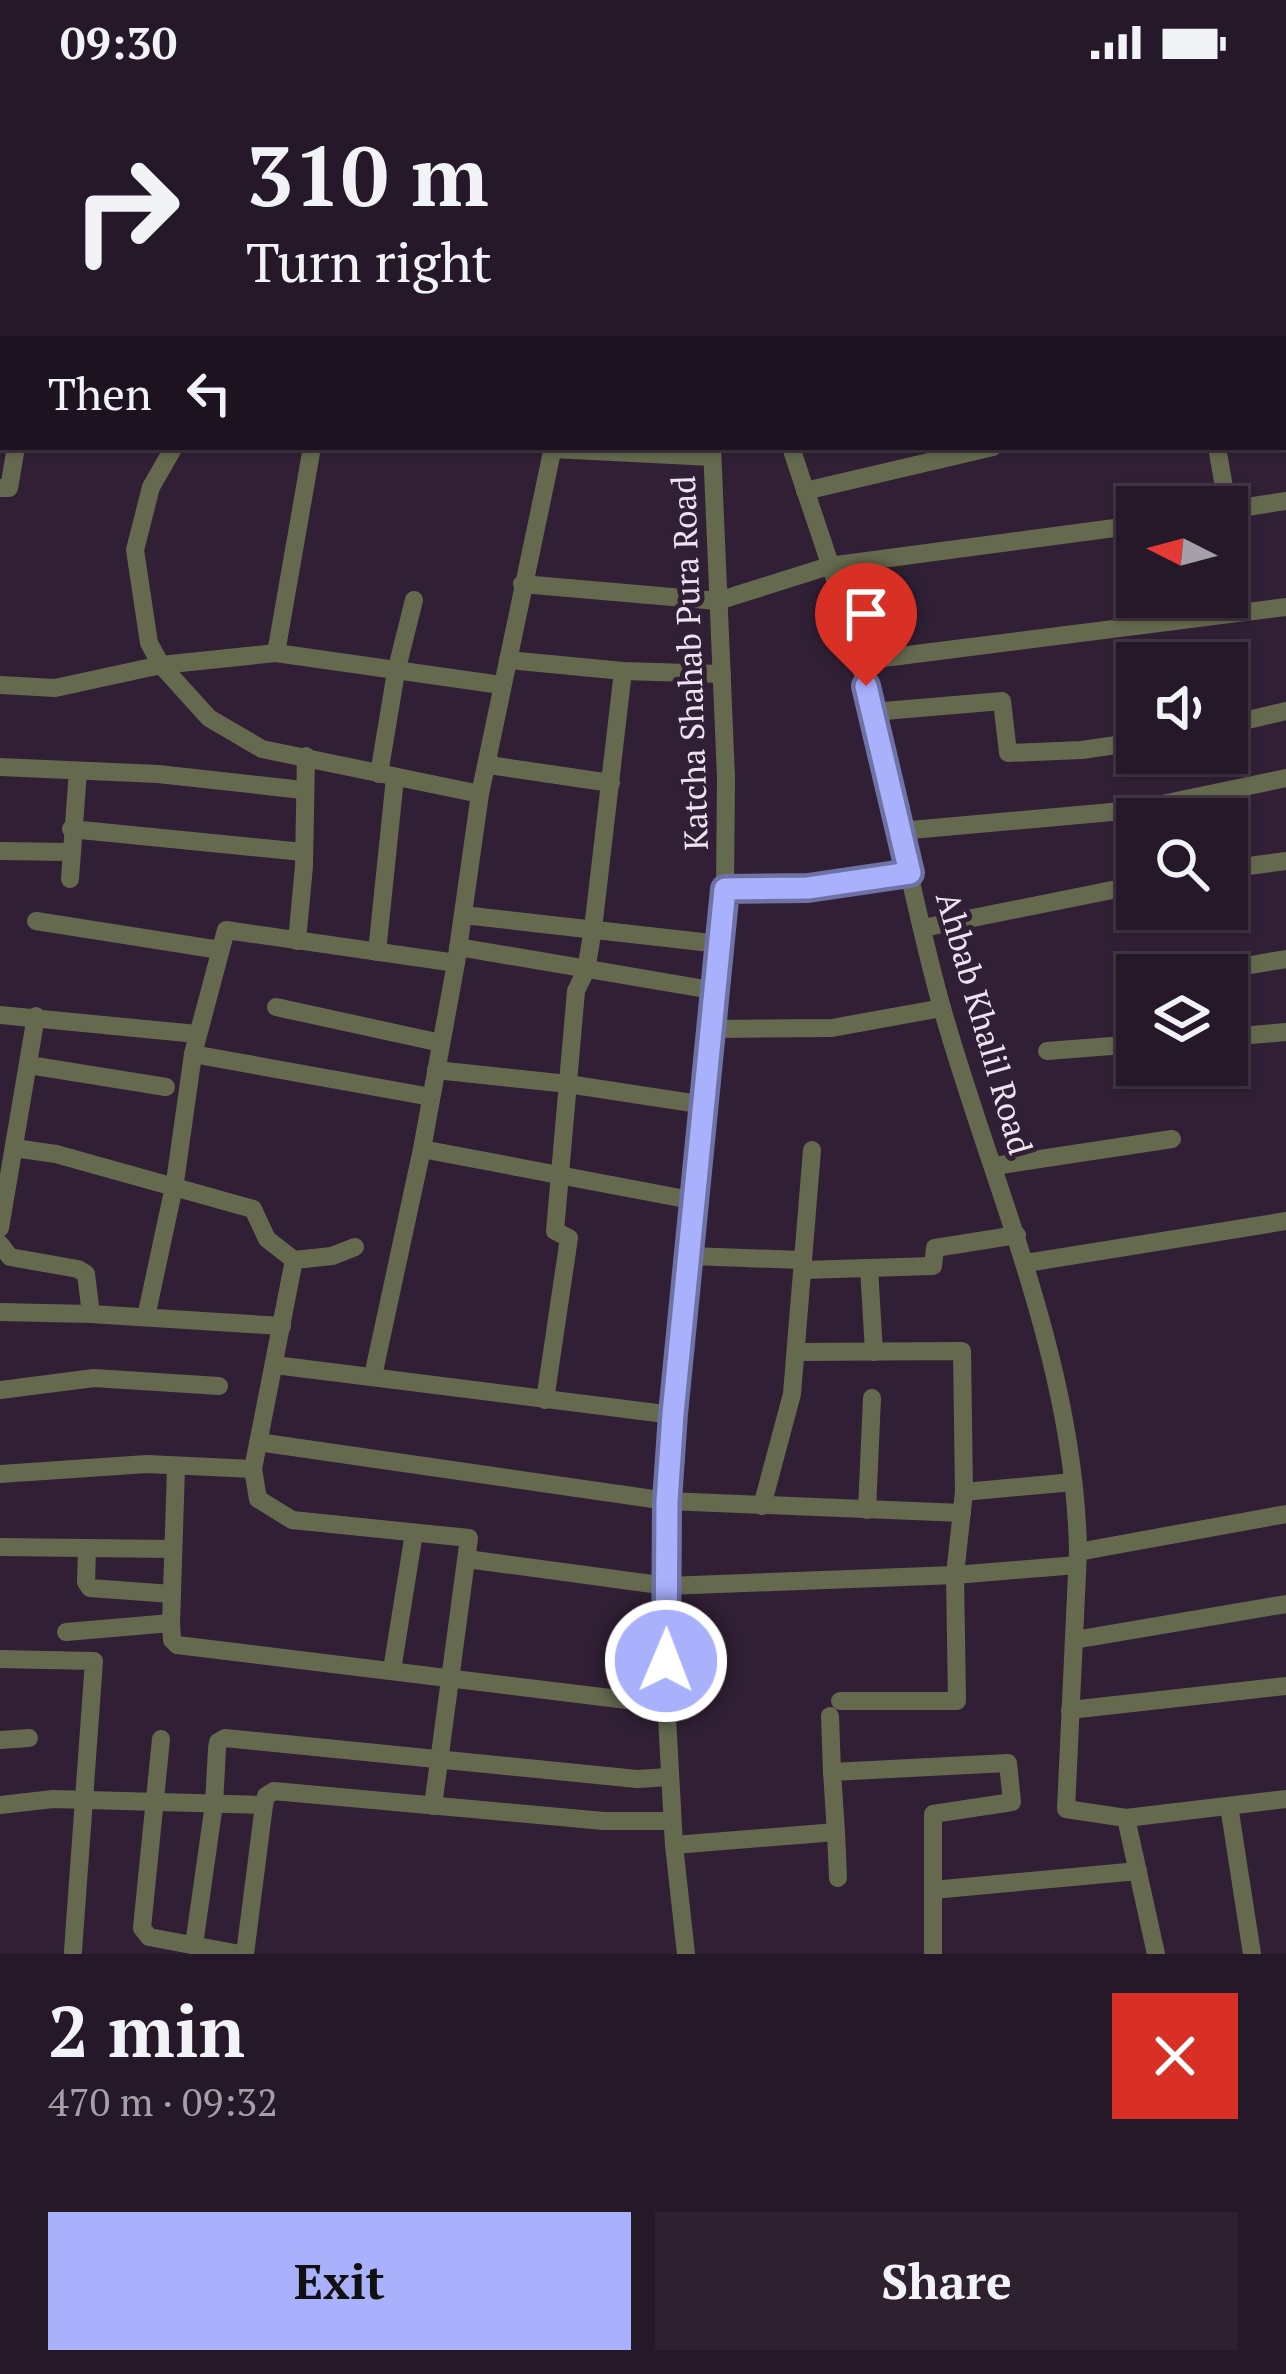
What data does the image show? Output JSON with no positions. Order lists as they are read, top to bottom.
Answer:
{
  "streets": {
    "street": ["Katcha Shahab Pura Road", "Ahbab Khalil Road"]
  },
  "north": "left",
  "page": {
    "status": "09:30",
    "turn": ["310 m", "Turn right"],
    "then": "Then",
    "heading": ["2 min", "470 m · 09:32"],
    "buttons": ["Exit", "Share"]
  }
}
